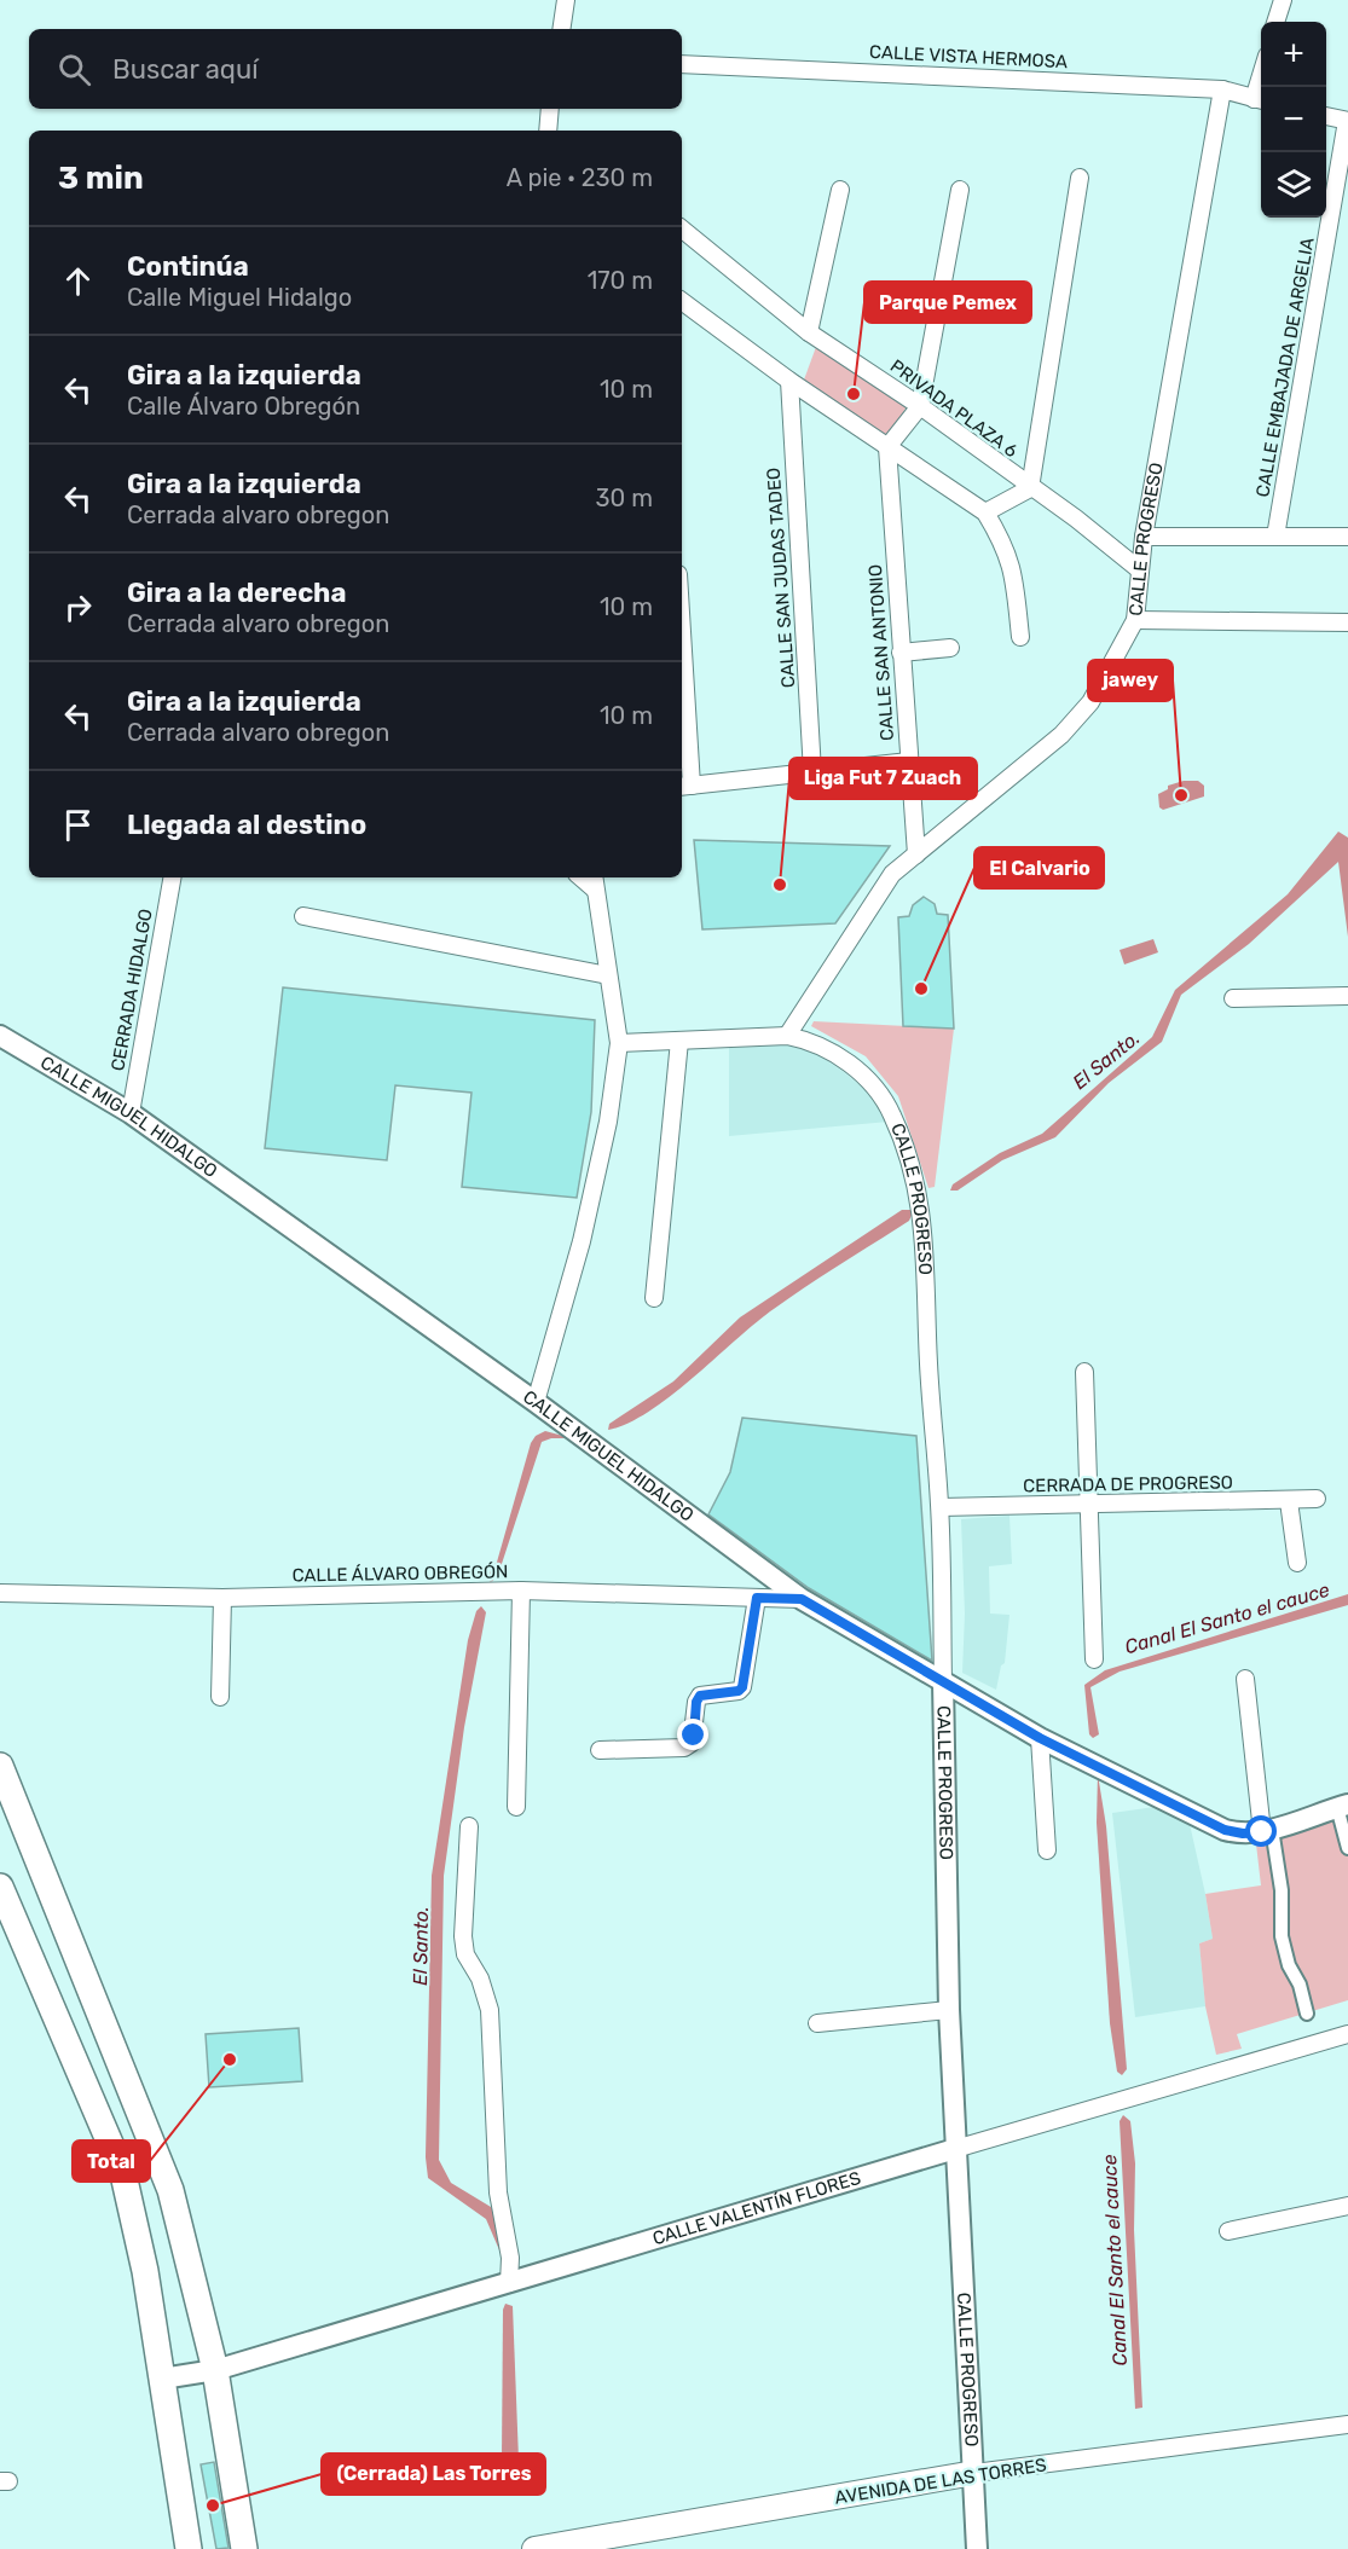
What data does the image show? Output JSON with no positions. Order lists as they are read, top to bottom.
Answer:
{
  "streets": {
    "main road": ["AVENIDA DE LAS TORRES"],
    "street": [
      "CALLE VISTA HERMOSA",
      "CALLE EMBAJADA DE ARGELIA",
      "PRIVADA PLAZA 6",
      "CALLE PROGRESO",
      "CALLE SAN JUDAS TADEO",
      "CALLE SAN ANTONIO",
      "CERRADA HIDALGO",
      "CALLE MIGUEL HIDALGO",
      "CERRADA DE PROGRESO",
      "CALLE ÁLVARO OBREGÓN",
      "CALLE VALENTÍN FLORES"
    ]
  },
  "crossings": [
    ["CALLE VISTA HERMOSA", "CALLE PROGRESO"],
    ["PRIVADA PLAZA 6", "CALLE PROGRESO"],
    ["CALLE PROGRESO", "CALLE SAN ANTONIO"],
    ["CALLE PROGRESO", "CALLE MIGUEL HIDALGO"],
    ["CALLE PROGRESO", "CERRADA DE PROGRESO"],
    ["CALLE PROGRESO", "CALLE VALENTÍN FLORES"],
    ["CALLE PROGRESO", "AVENIDA DE LAS TORRES"],
    ["CERRADA HIDALGO", "CALLE MIGUEL HIDALGO"],
    ["CALLE MIGUEL HIDALGO", "CALLE ÁLVARO OBREGÓN"]
  ],
  "water": ["El Santo.", "Canal El Santo el cauce"],
  "places": [
    "Parque Pemex",
    "jawey",
    "Liga Fut 7 Zuach",
    "El Calvario",
    "Total",
    "(Cerrada) Las Torres"
  ],
  "page": {
    "map_buttons": ["+", "−"],
    "search": "Buscar aquí",
    "heading": ["3 min", "A pie · 230 m"],
    "list": [
      ["Continúa", "Calle Miguel Hidalgo", "170 m"],
      ["Gira a la izquierda", "Calle Álvaro Obregón", "10 m"],
      ["Gira a la izquierda", "Cerrada alvaro obregon", "30 m"],
      ["Gira a la derecha", "Cerrada alvaro obregon", "10 m"],
      ["Gira a la izquierda", "Cerrada alvaro obregon", "10 m"],
      "Llegada al destino"
    ]
  }
}
